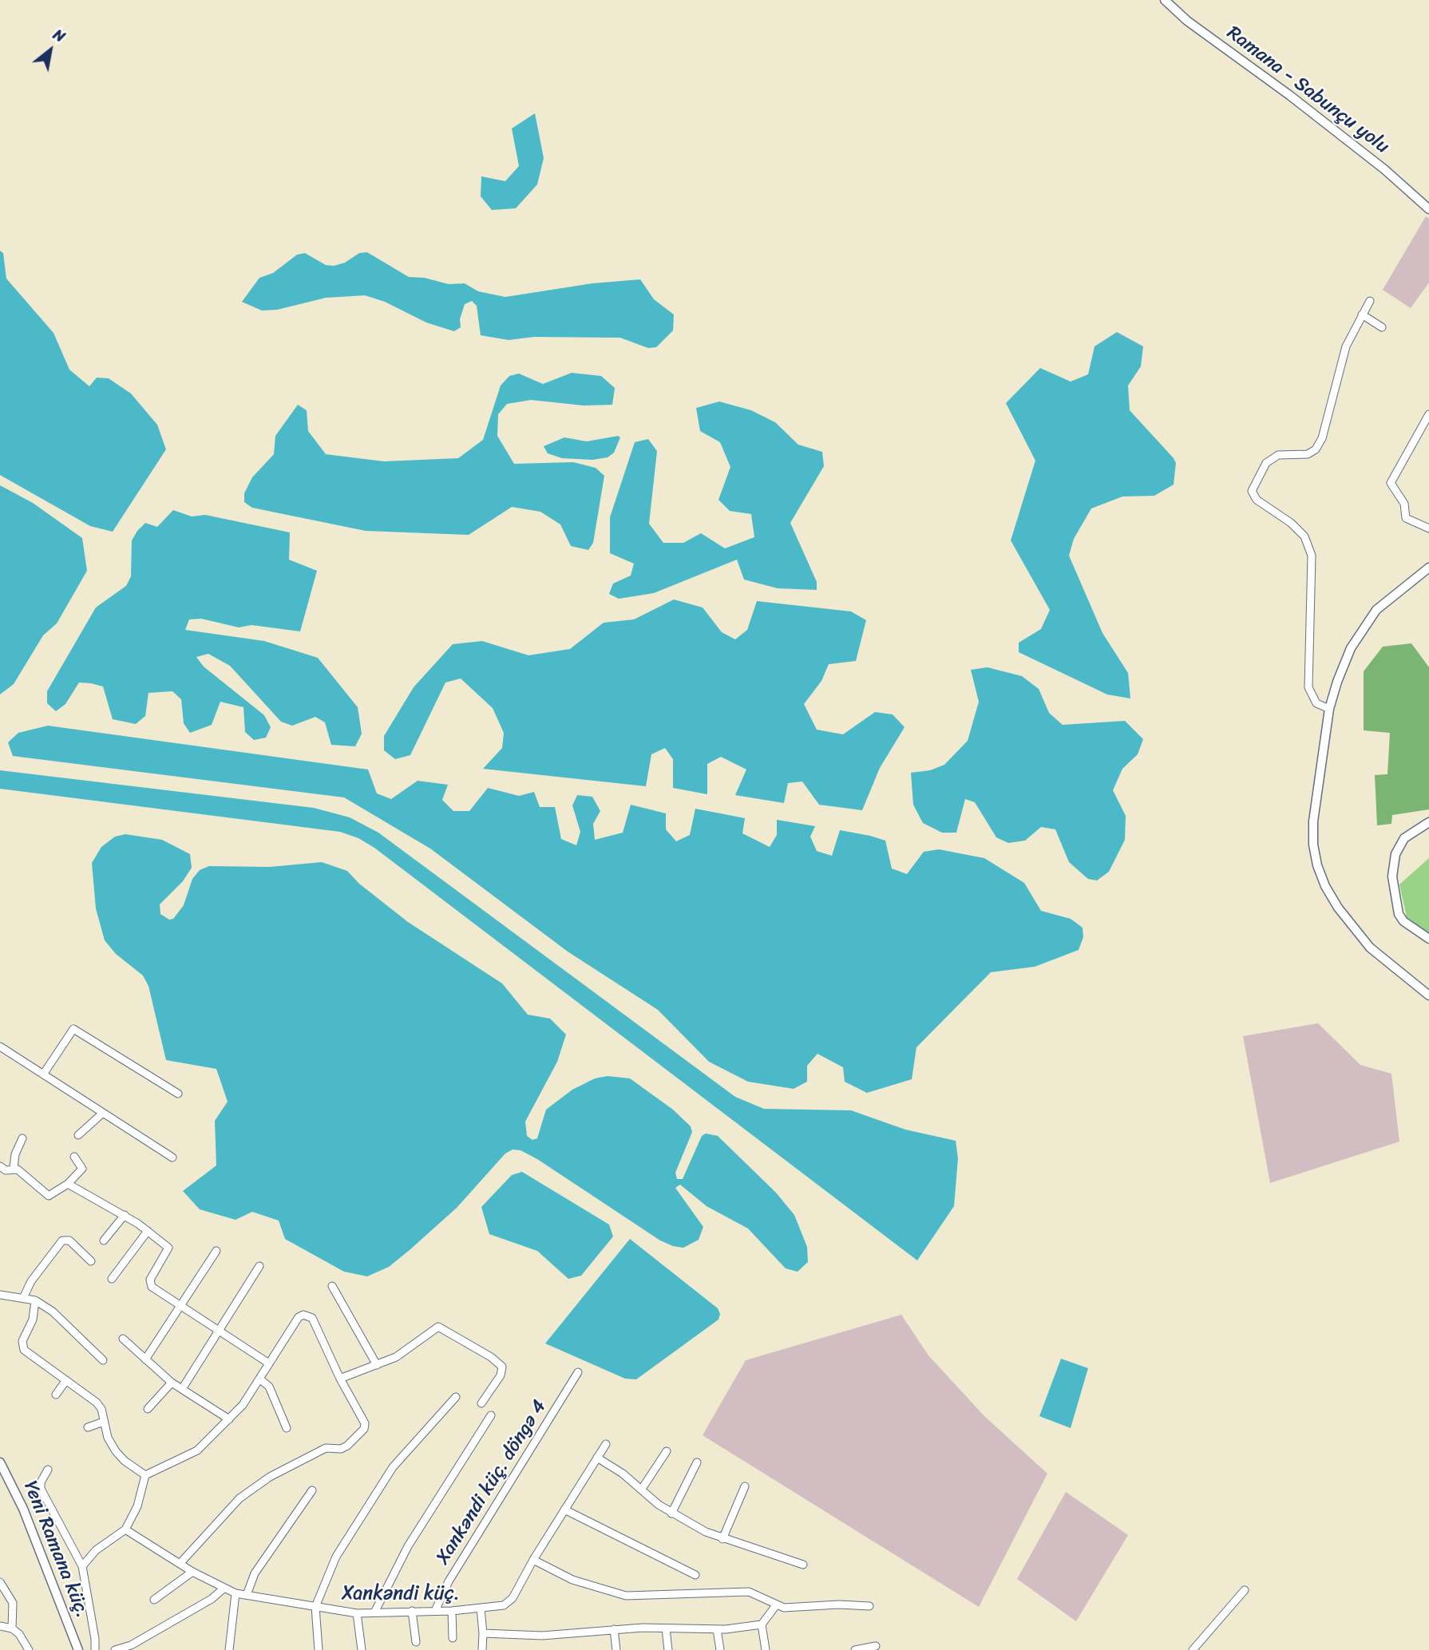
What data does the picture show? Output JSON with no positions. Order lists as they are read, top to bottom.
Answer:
{
  "streets": {
    "street": [
      "Ramana - Sabunçu yolu",
      "Xankəndi küç. döngə 4",
      "Yeni Ramana küç.",
      "Xankəndi küç."
    ]
  },
  "crossings": [
    ["Xankəndi küç. döngə 4", "Xankəndi küç."]
  ],
  "north": "top right"
}
